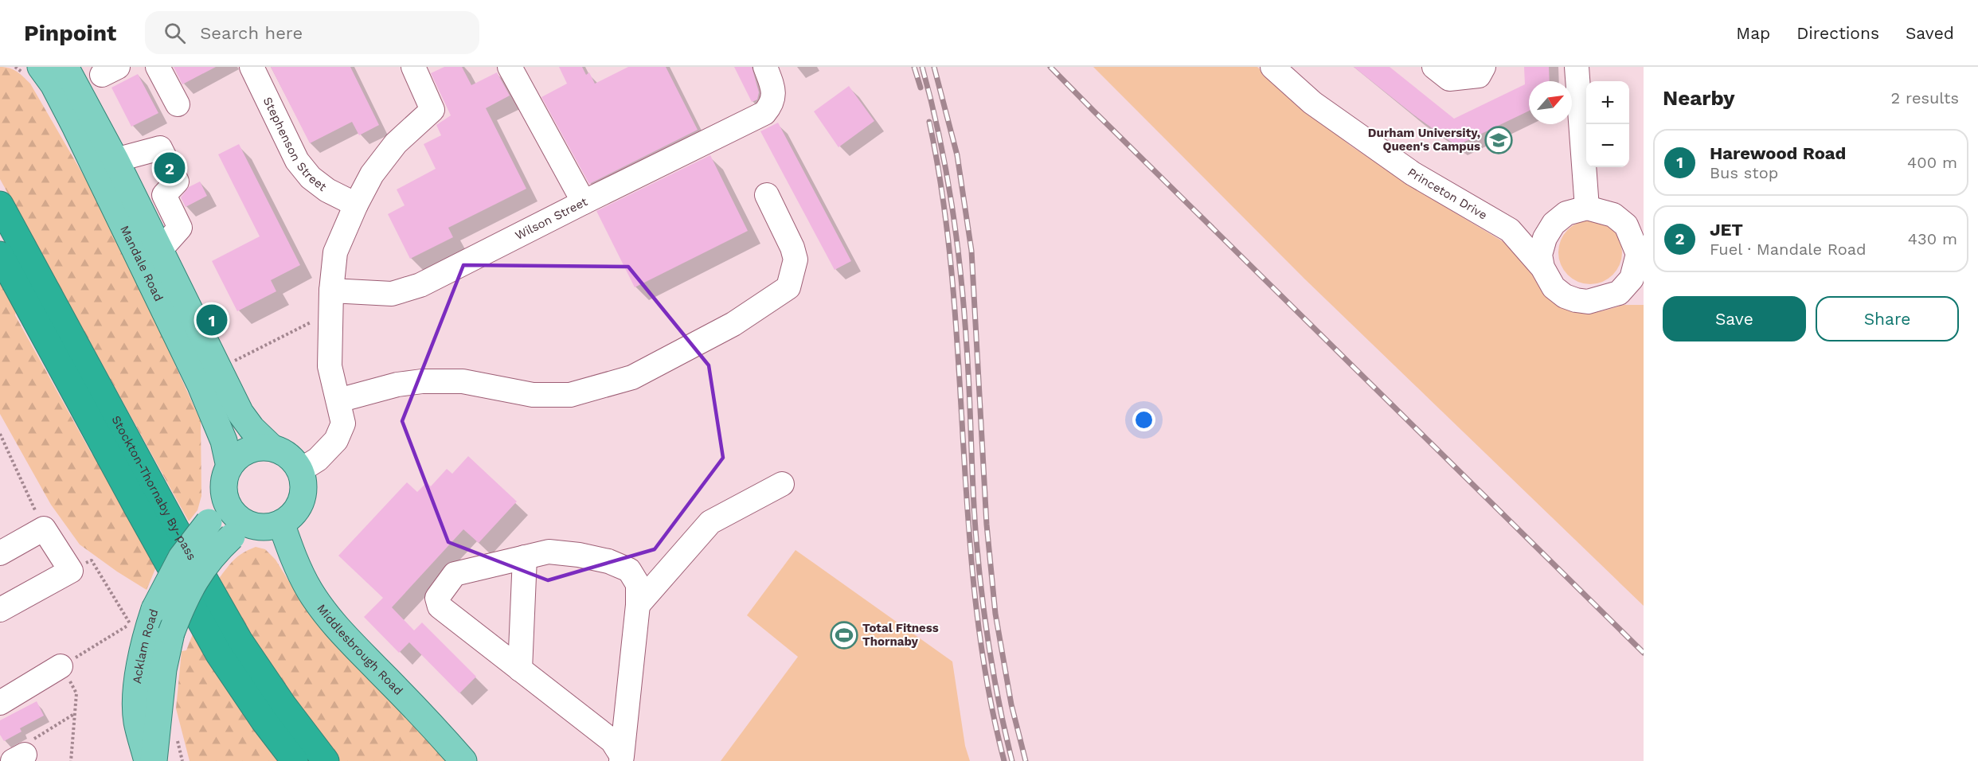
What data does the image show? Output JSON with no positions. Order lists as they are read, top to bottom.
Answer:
{
  "streets": {
    "highway": ["Stockton-Thornaby By-pass"],
    "main road": ["Mandale Road", "Acklam Road", "Middlesbrough Road"],
    "street": ["Stephenson Street", "Princeton Drive", "Wilson Street"]
  },
  "crossings": [
    ["Mandale Road", "Acklam Road"],
    ["Mandale Road", "Middlesbrough Road"],
    ["Acklam Road", "Middlesbrough Road"]
  ],
  "places": {
    "school or university": ["Durham University, Queen's Campus"],
    "sports": ["Total Fitness Thornaby"]
  },
  "north": "top right",
  "page": {
    "header": "Pinpoint",
    "search": "Search here",
    "nav": ["Map", "Directions", "Saved"],
    "heading": ["Nearby", "2 results"],
    "map_buttons": ["+", "−"],
    "list": [
      {
        "mark": "1",
        "name": "Harewood Road",
        "note": "Bus stop",
        "value": "400 m"
      },
      {
        "mark": "2",
        "name": "JET",
        "note": "Fuel · Mandale Road",
        "value": "430 m"
      }
    ],
    "pins": ["2", "1"],
    "buttons": ["Save", "Share"]
  }
}
